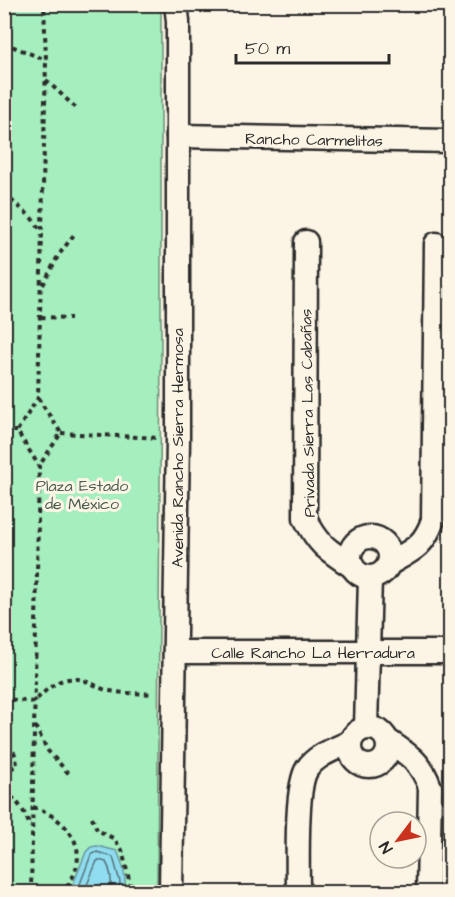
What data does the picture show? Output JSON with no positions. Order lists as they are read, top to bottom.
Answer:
{
  "streets": {
    "street": [
      "Rancho Carmelitas",
      "Privada Sierra Las Cabañas",
      "Avenida Rancho Sierra Hermosa",
      "Calle Rancho La Herradura"
    ]
  },
  "crossings": [
    ["Rancho Carmelitas", "Avenida Rancho Sierra Hermosa"],
    ["Avenida Rancho Sierra Hermosa", "Calle Rancho La Herradura"]
  ],
  "parks": ["Plaza Estado de México"],
  "scale_bar": "50 m",
  "north": "bottom left"
}
